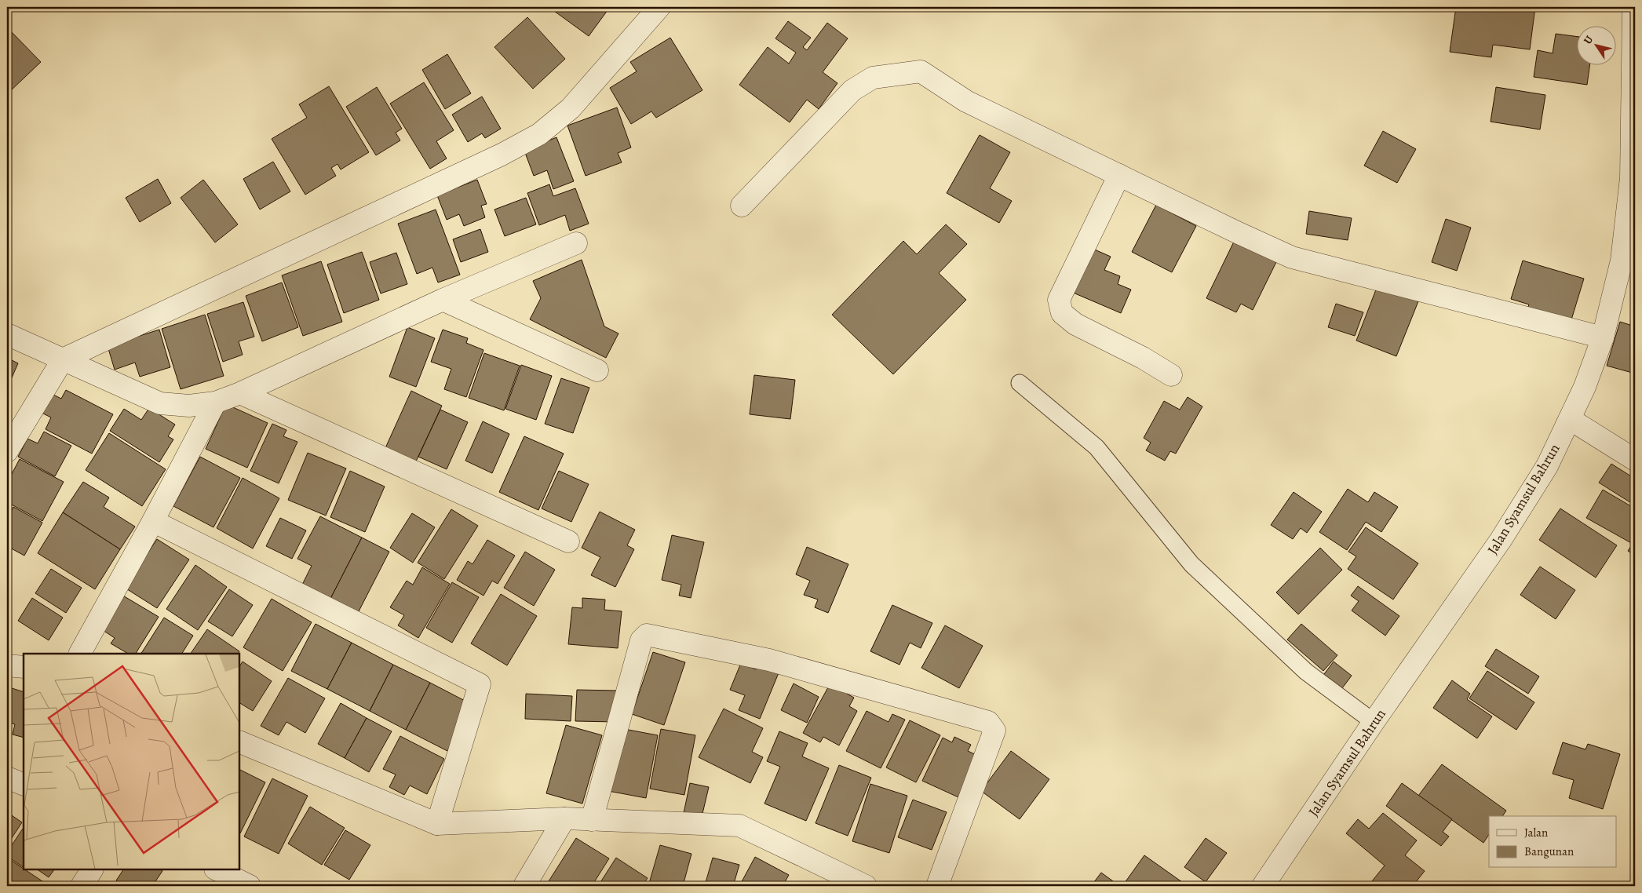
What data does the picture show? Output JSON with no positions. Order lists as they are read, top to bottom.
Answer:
{
  "streets": {
    "street": ["Jalan Syamsul Bahrun"]
  },
  "legend": ["Jalan", "Bangunan"],
  "north": "top left"
}
